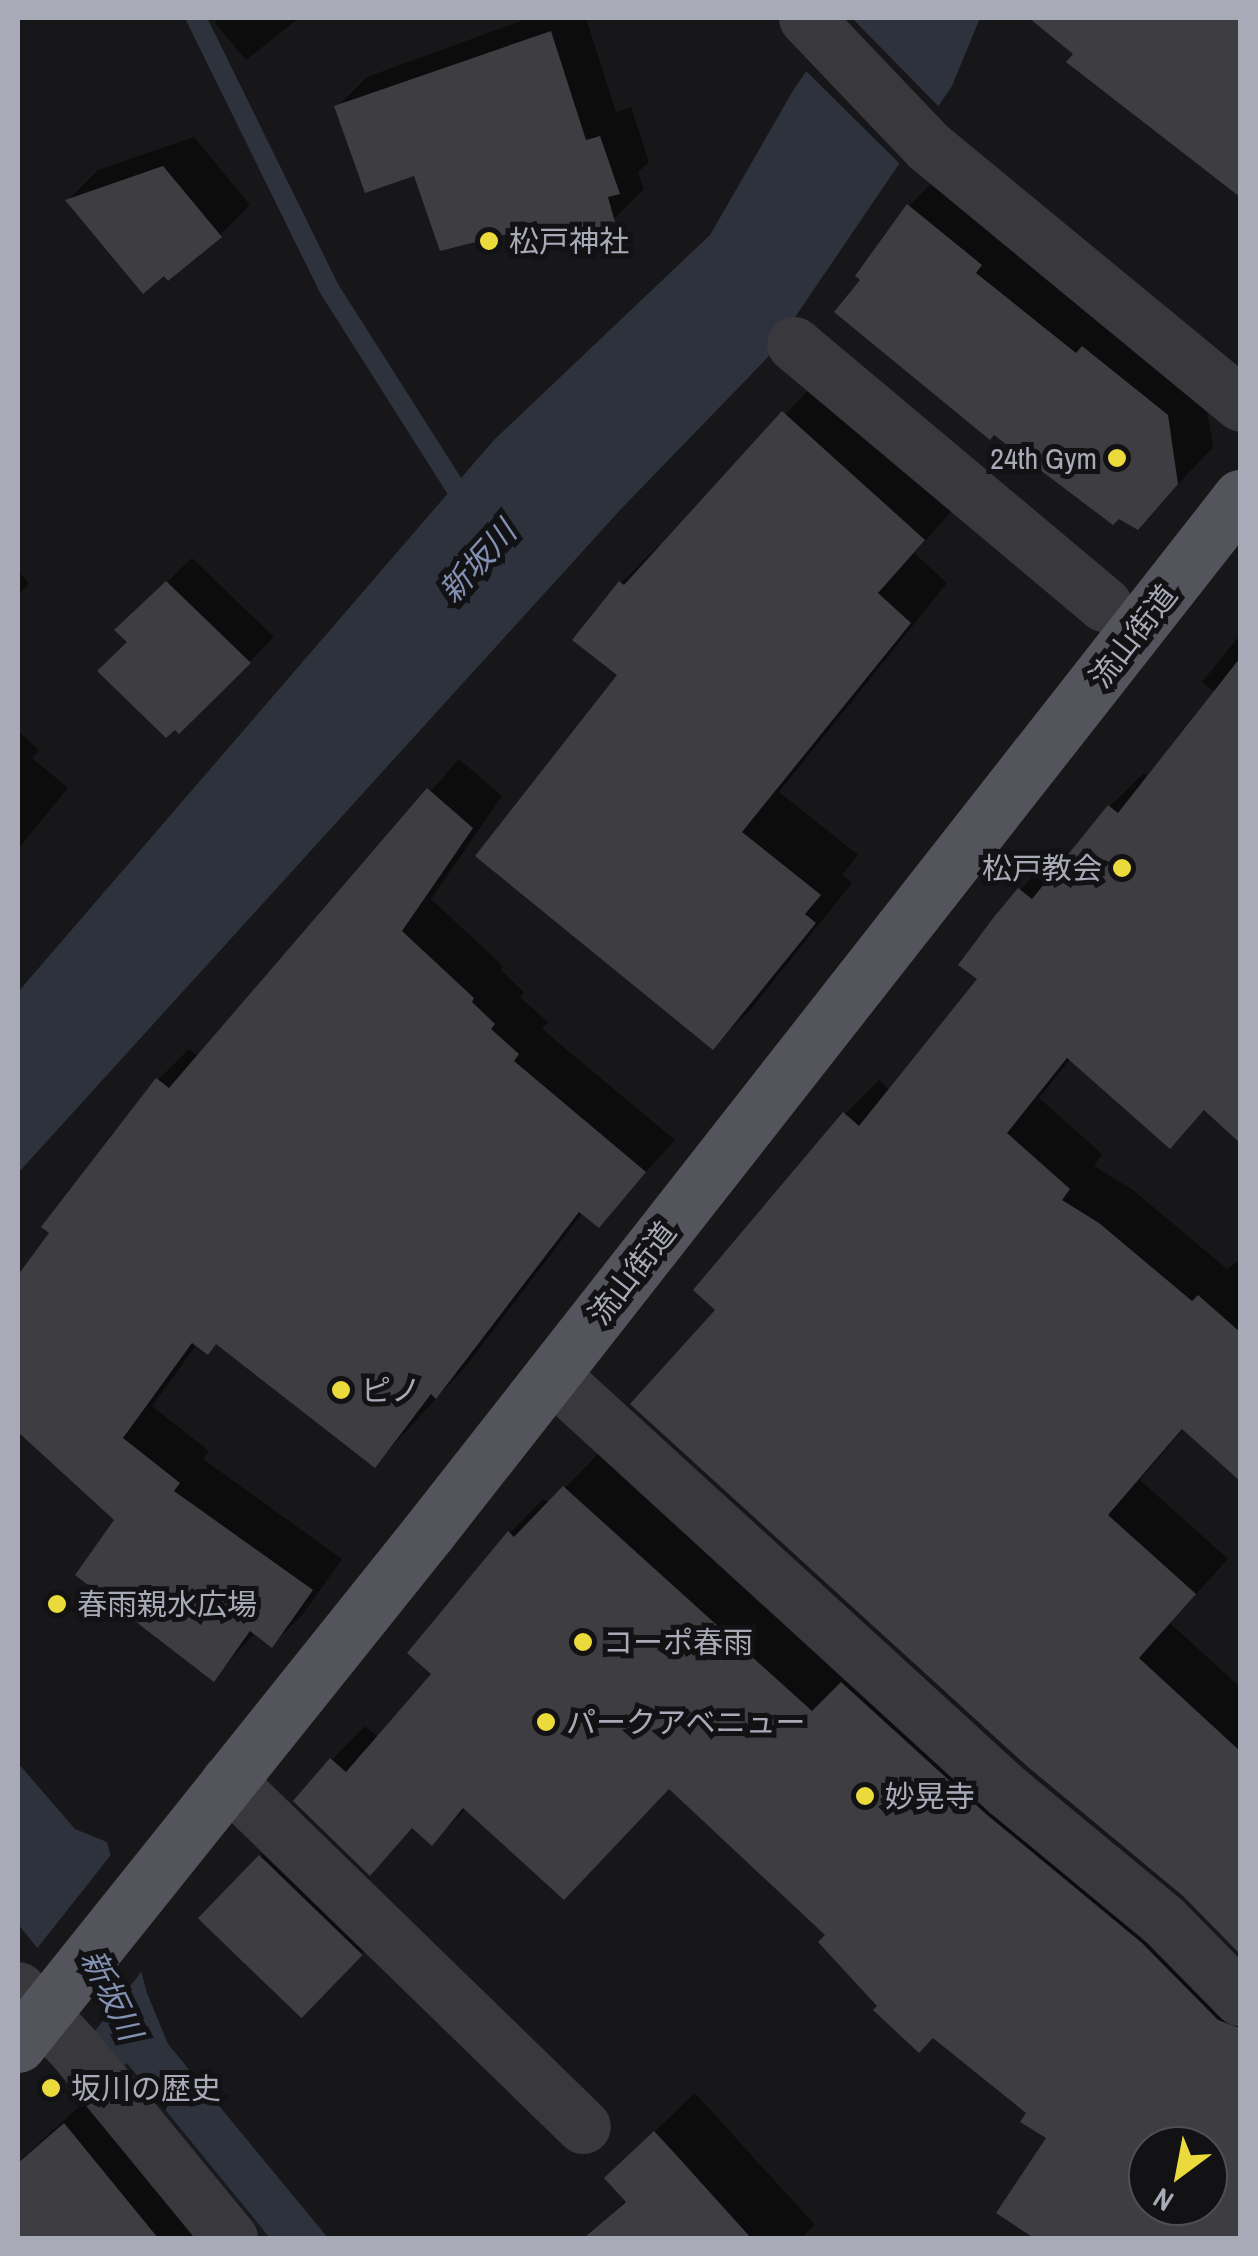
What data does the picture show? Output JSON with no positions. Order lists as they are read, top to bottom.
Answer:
{
  "streets": {
    "main road": ["流山街道"]
  },
  "water": ["新坂川"],
  "places": [
    "松戸神社",
    "24th Gym",
    "松戸教会",
    "ピノ",
    "春雨親水広場",
    "コーポ春雨",
    "パークアベニュー",
    "妙晃寺",
    "坂川の歴史"
  ],
  "north": "bottom left"
}
